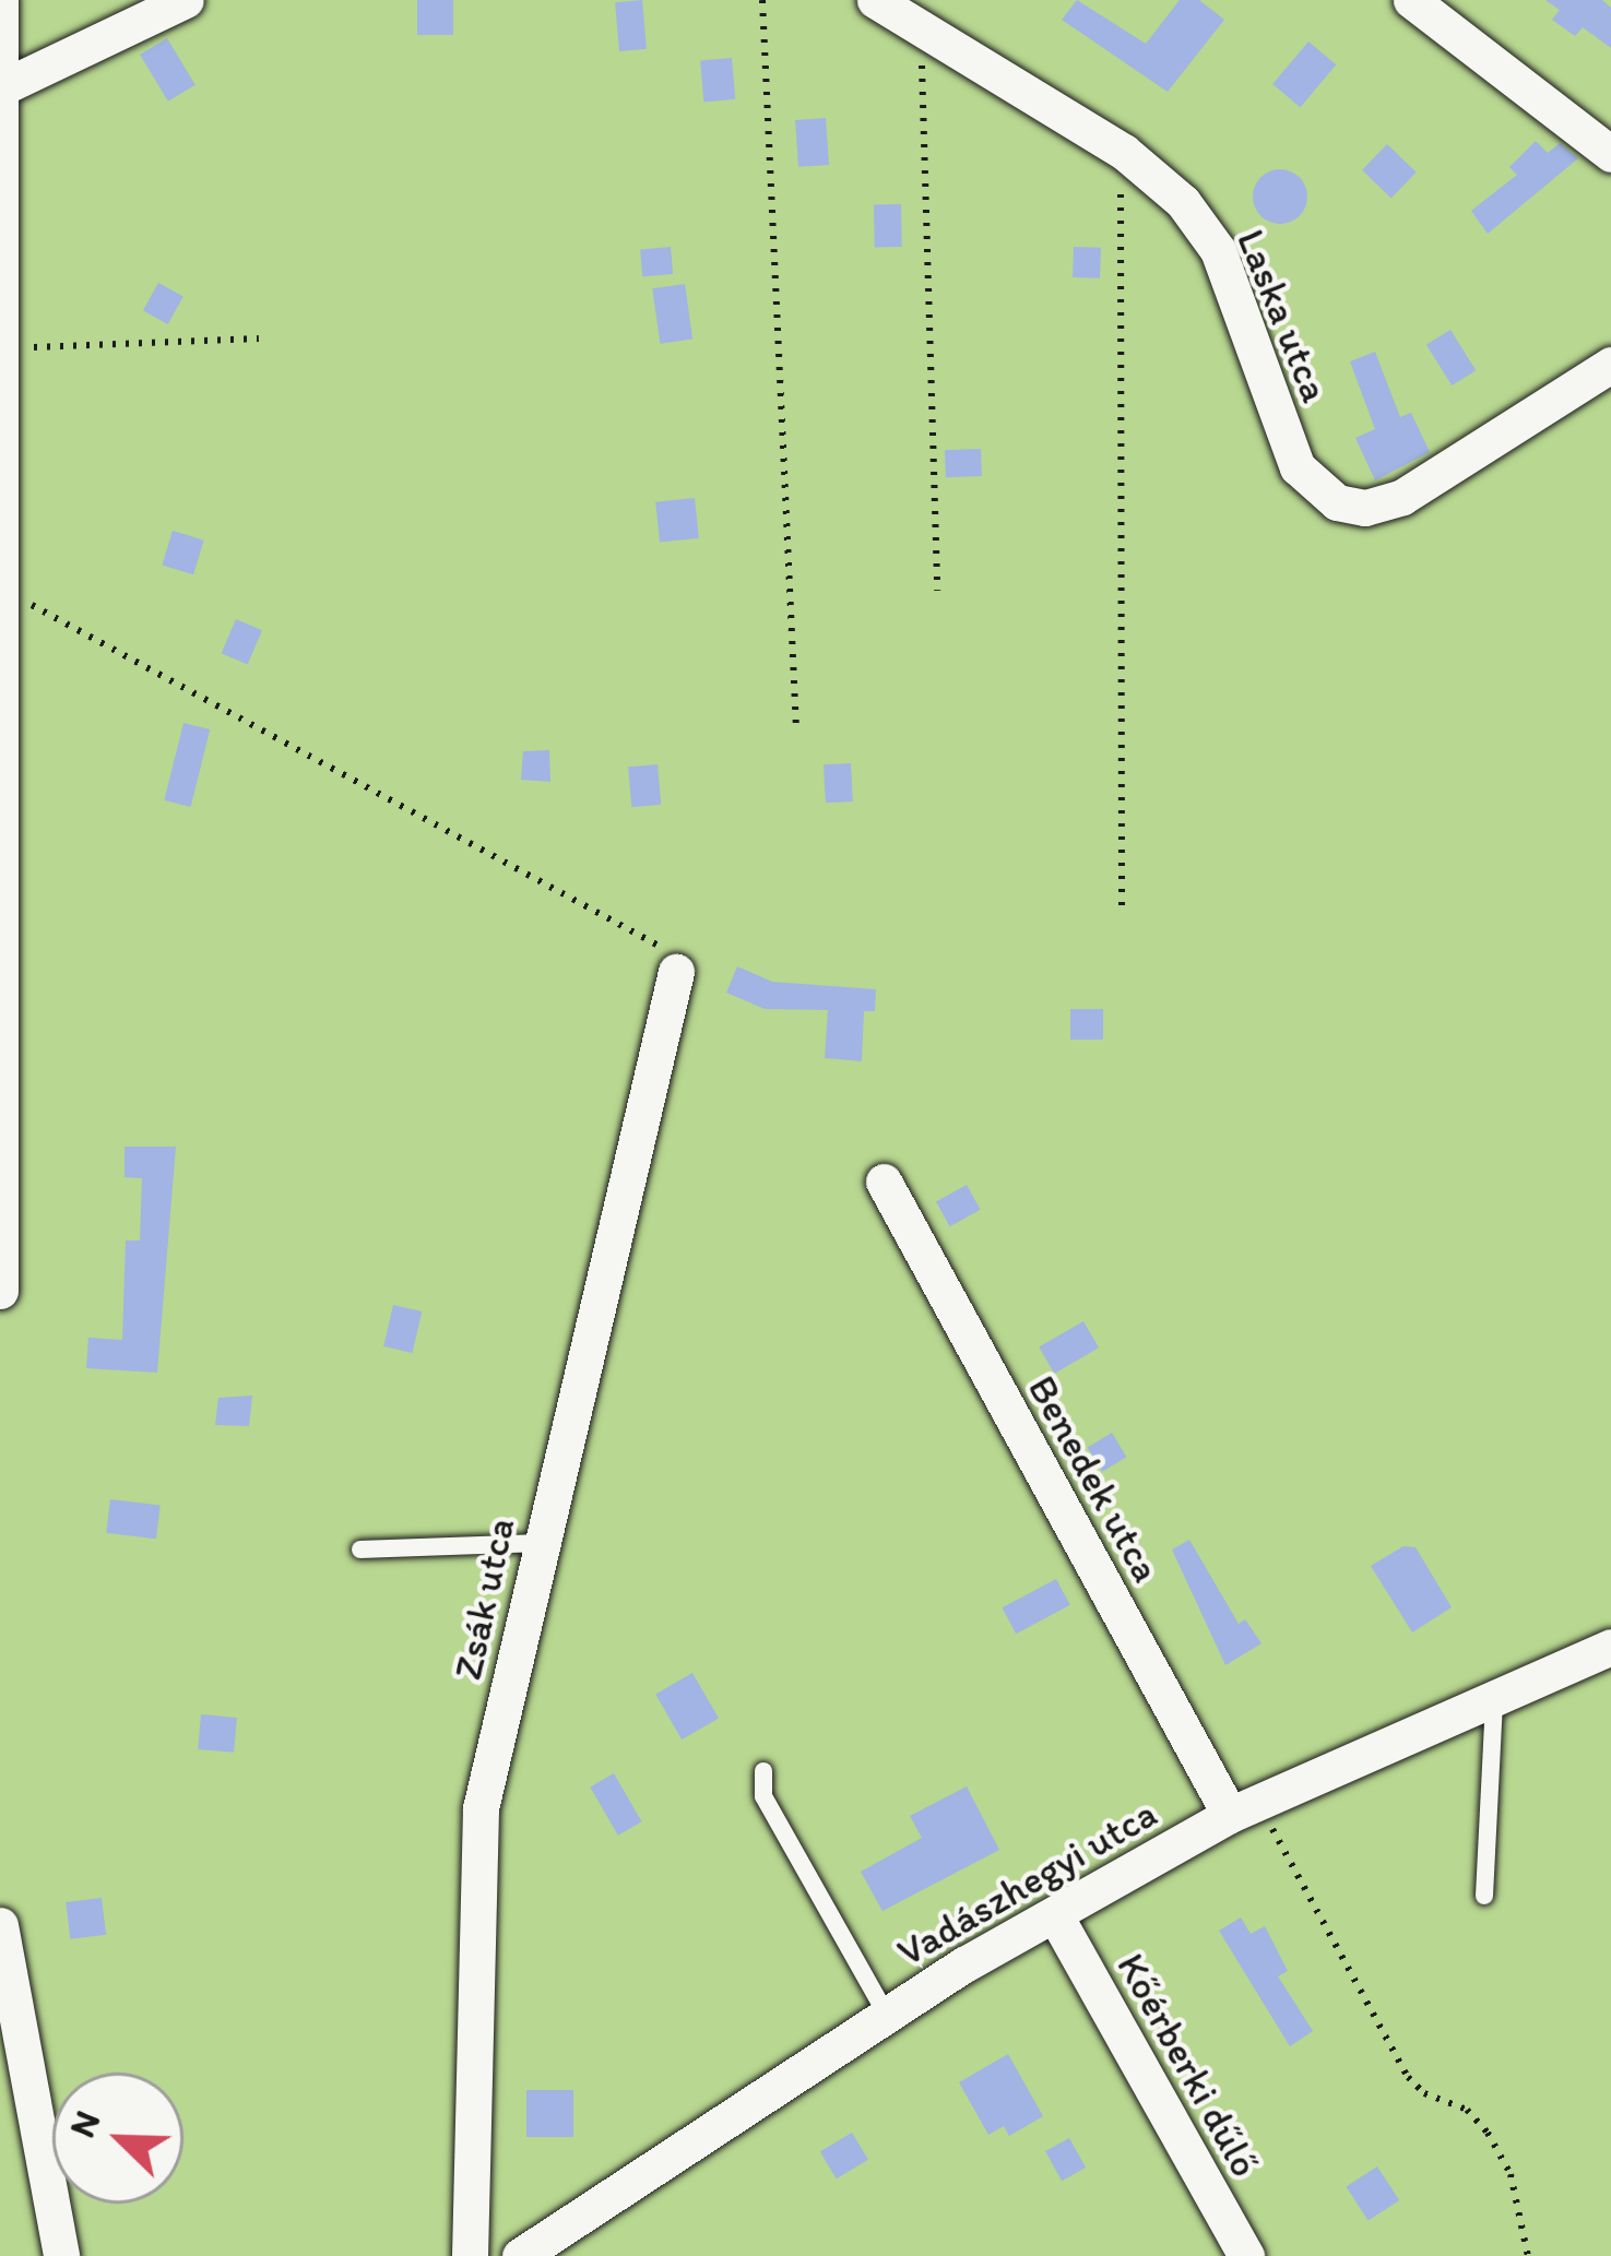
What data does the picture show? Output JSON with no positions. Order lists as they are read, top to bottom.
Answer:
{
  "streets": {
    "street": [
      "Laska utca",
      "Benedek utca",
      "Zsák utca",
      "Vadászhegyi utca",
      "Kőérberki dűlő"
    ]
  },
  "crossings": [
    ["Benedek utca", "Vadászhegyi utca"],
    ["Vadászhegyi utca", "Kőérberki dűlő"]
  ],
  "north": "top left"
}
